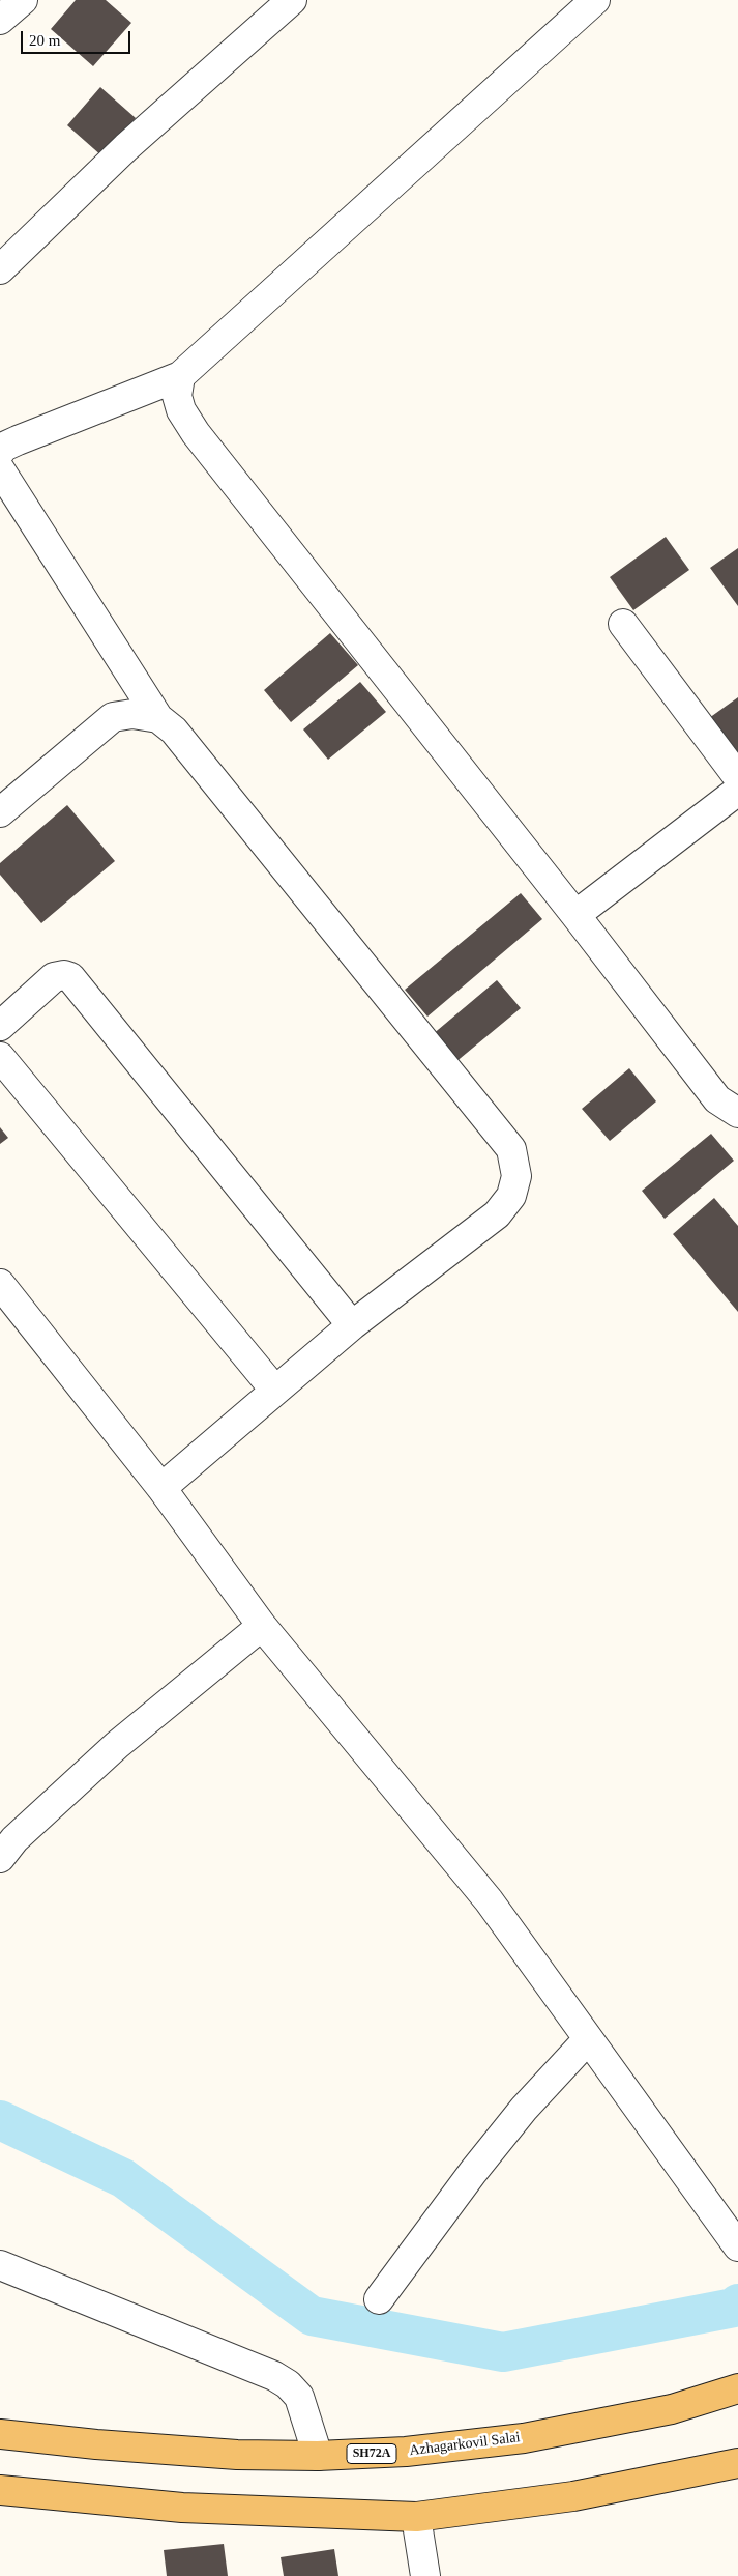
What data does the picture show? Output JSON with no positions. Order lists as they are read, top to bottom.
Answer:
{
  "streets": {
    "main road": ["Azhagarkovil Salai", "SH72A"]
  },
  "scale_bar": "20 m"
}
